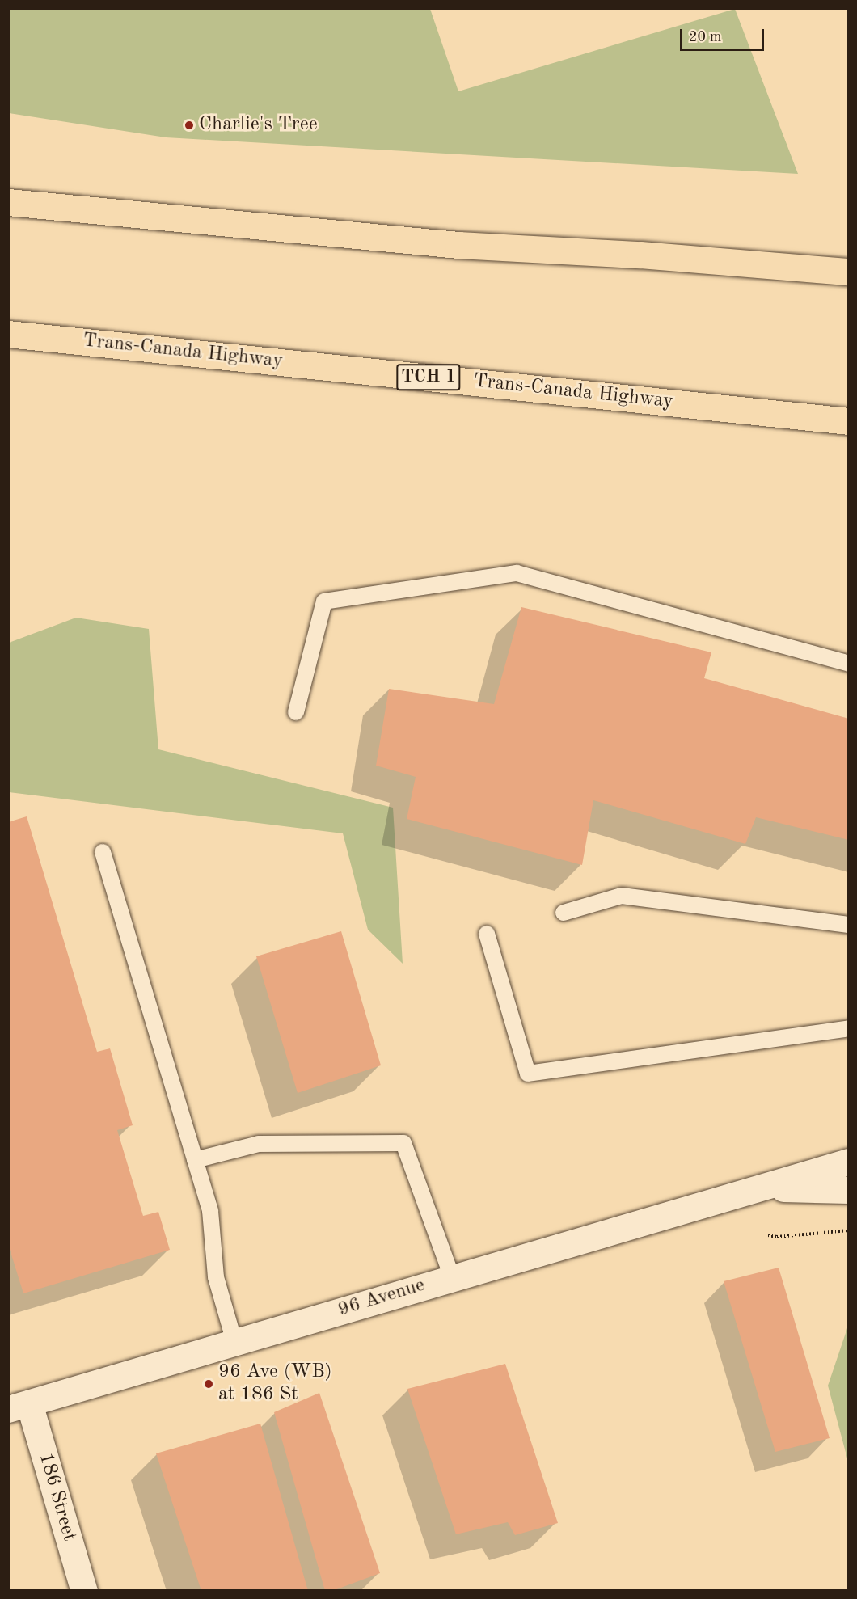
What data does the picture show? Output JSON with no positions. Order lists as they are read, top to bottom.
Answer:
{
  "streets": {
    "highway": ["Trans-Canada Highway", "TCH 1"],
    "main road": ["96 Avenue", "186 Street"]
  },
  "crossings": [
    ["96 Avenue", "186 Street"]
  ],
  "places": ["Charlie's Tree", "96 Ave (WB) at 186 St"],
  "scale_bar": "20 m"
}
